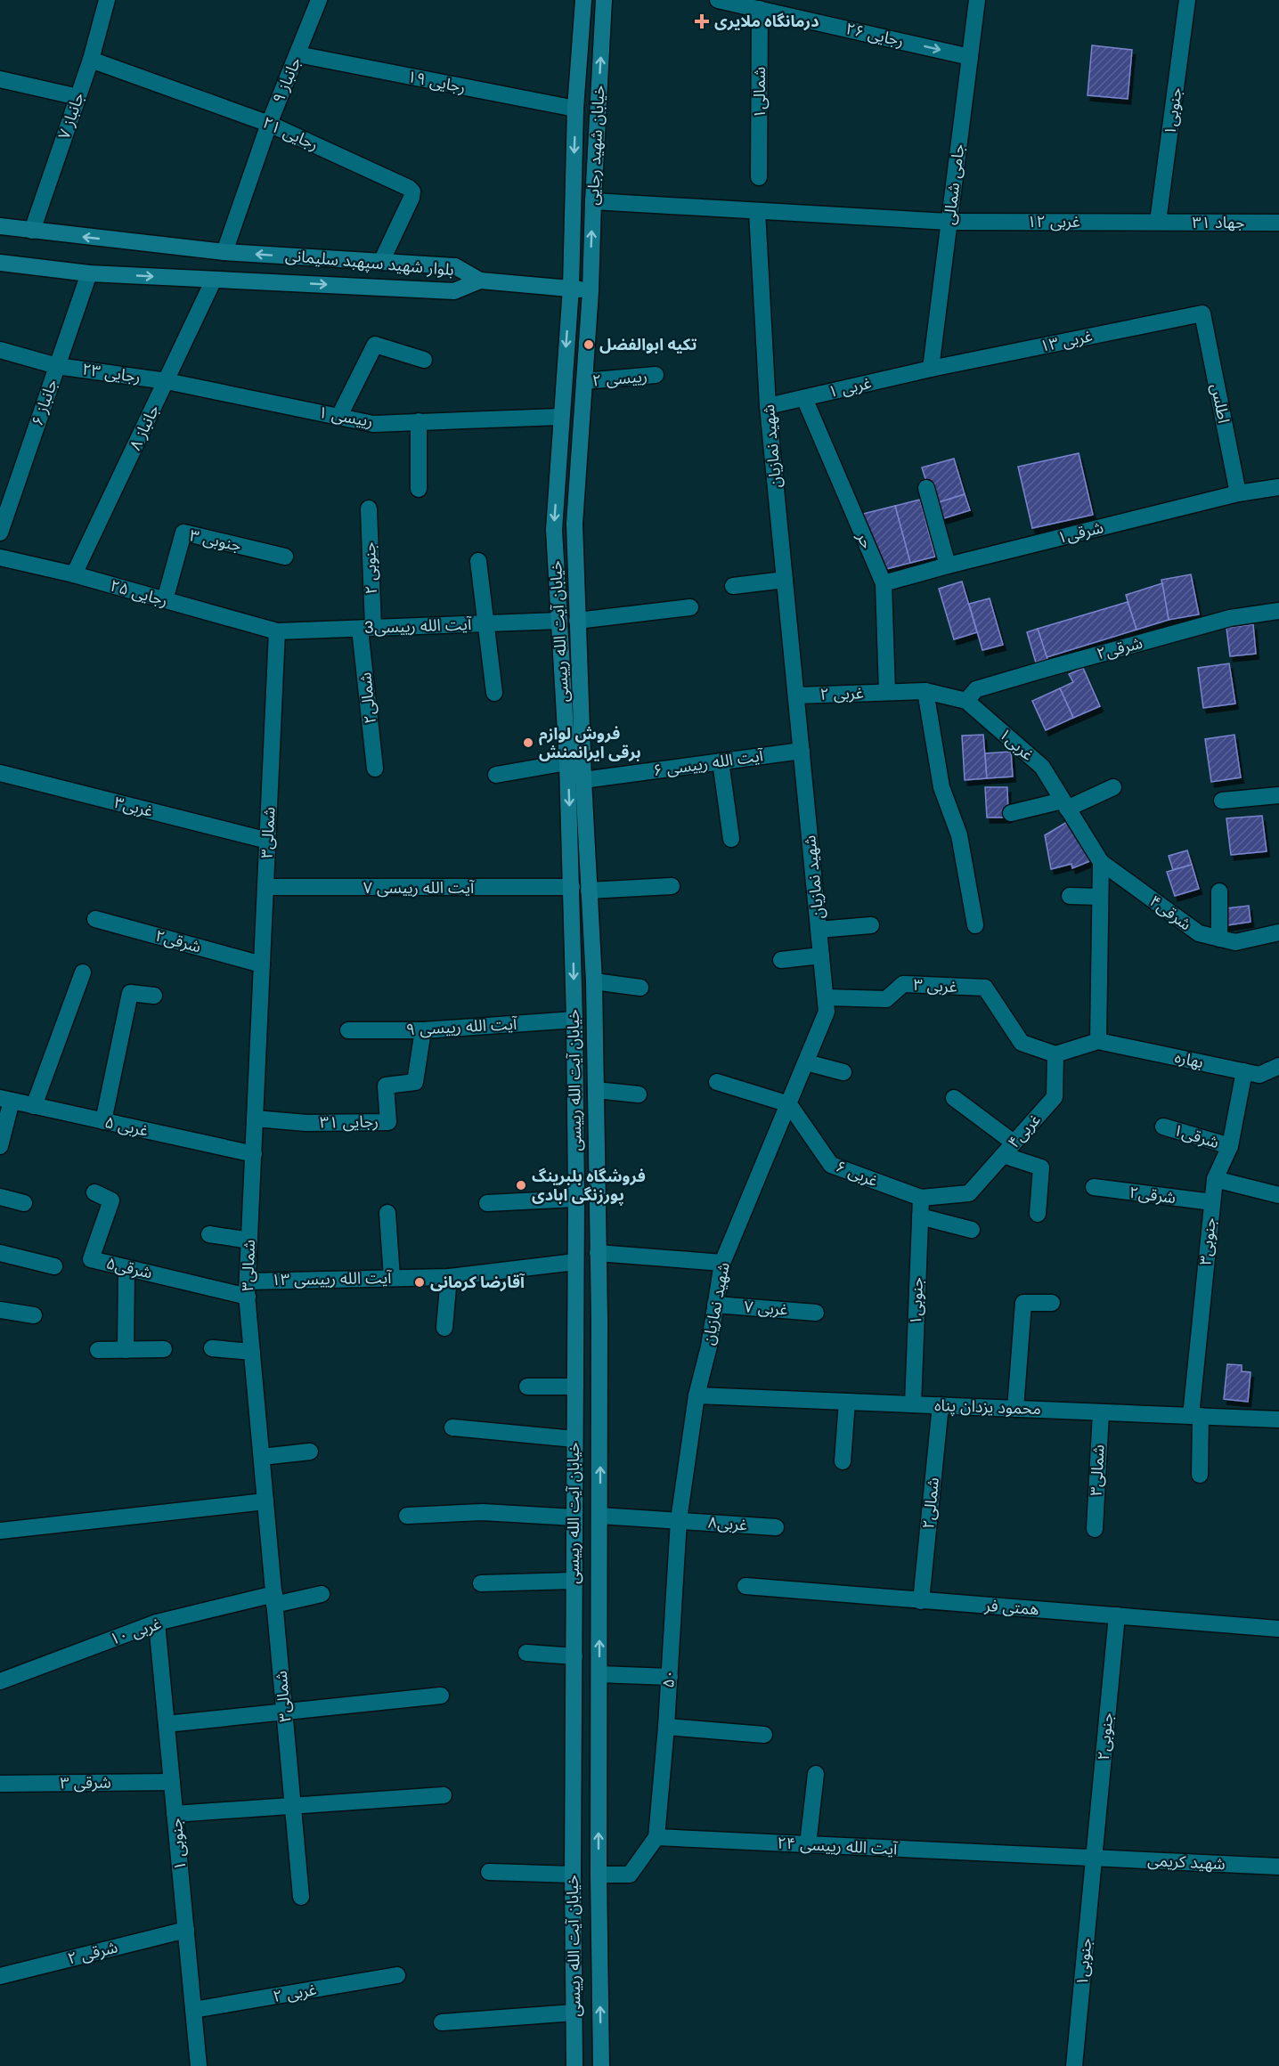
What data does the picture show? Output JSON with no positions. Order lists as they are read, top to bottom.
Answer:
{
  "streets": {
    "main road": ["خیابان شهید رجایی", "بلوار شهید سپهبد سلیمانی", "خیابان آیت الله رییسی"],
    "street": [
      "رجایی ۲۶",
      "جانباز ۹",
      "رجایی ۱۹",
      "شمالی۱",
      "جنوبی۱",
      "جانباز ۷",
      "رجایی ۲۱",
      "جامی شمالی",
      "غربی ۱۲",
      "جهاد ۳۱",
      "غربی ۱۳",
      "رجایی ۲۳",
      "رییسی ۲",
      "غربی ۱",
      "جانباز ۶",
      "اطلس",
      "رییسی ۱",
      "جانباز ۸",
      "شهید نمازیان",
      "شرقی۱",
      "جنوبی ۳",
      "حر",
      "جنوبی ۲",
      "رجایی ۲۵",
      "آیت الله رییسی3",
      "شرقی۲",
      "غربی ۲",
      "شمالی۲",
      "غربی۱",
      "آیت الله رییسی ۶",
      "غربی۳",
      "شمالی۳",
      "آیت الله رییسی ۷",
      "شرقی۴",
      "غربی ۳",
      "آیت الله رییسی ۹",
      "بهاره",
      "رجایی ۳۱",
      "غربی ۵",
      "غربی۴",
      "غربی ۶",
      "جنوبی۳",
      "شرقی۵",
      "آیت الله رییسی ۱۳",
      "غربی ۷",
      "محمود یزدان پناه",
      "غربی۸",
      "همتی فر",
      "غربی ۱۰",
      "۵۰",
      "جنوبی۲",
      "شرقی ۳",
      "جنوبی ۱",
      "آیت الله رییسی ۲۴",
      "شهید کریمی",
      "شرقی ۲"
    ]
  },
  "crossings": [
    ["رجایی ۲۶", "شمالی۱"],
    ["رجایی ۲۶", "جامی شمالی"],
    ["جانباز ۹", "رجایی ۱۹"],
    ["جانباز ۹", "رجایی ۲۱"],
    ["جانباز ۹", "بلوار شهید سپهبد سلیمانی"],
    ["رجایی ۱۹", "خیابان شهید رجایی"],
    ["جنوبی۱", "غربی ۱۲"],
    ["جنوبی۱", "جهاد ۳۱"],
    ["جنوبی۱", "غربی۴"],
    ["جنوبی۱", "غربی ۶"],
    ["جنوبی۱", "محمود یزدان پناه"],
    ["جنوبی۱", "جنوبی۲"],
    ["جنوبی۱", "آیت الله رییسی ۲۴"],
    ["جنوبی۱", "شهید کریمی"],
    ["جانباز ۷", "رجایی ۲۱"],
    ["جانباز ۷", "بلوار شهید سپهبد سلیمانی"],
    ["رجایی ۲۱", "بلوار شهید سپهبد سلیمانی"],
    ["خیابان شهید رجایی", "خیابان آیت الله رییسی"],
    ["جامی شمالی", "غربی ۱۲"],
    ["جامی شمالی", "غربی ۱۳"],
    ["جامی شمالی", "غربی ۱"],
    ["غربی ۱۲", "جهاد ۳۱"],
    ["بلوار شهید سپهبد سلیمانی", "جانباز ۶"],
    ["بلوار شهید سپهبد سلیمانی", "جانباز ۸"],
    ["غربی ۱۳", "غربی ۱"],
    ["غربی ۱۳", "اطلس"],
    ["رجایی ۲۳", "جانباز ۶"],
    ["رجایی ۲۳", "رییسی ۱"],
    ["رجایی ۲۳", "جانباز ۸"],
    ["رییسی ۲", "خیابان آیت الله رییسی"],
    ["غربی ۱", "شهید نمازیان"],
    ["غربی ۱", "حر"],
    ["اطلس", "شرقی۱"],
    ["رییسی ۱", "جانباز ۸"],
    ["رییسی ۱", "خیابان آیت الله رییسی"],
    ["جانباز ۸", "رجایی ۲۵"],
    ["شهید نمازیان", "غربی ۲"],
    ["شهید نمازیان", "آیت الله رییسی ۶"],
    ["شهید نمازیان", "غربی ۳"],
    ["شهید نمازیان", "غربی ۶"],
    ["شهید نمازیان", "غربی ۷"],
    ["شهید نمازیان", "محمود یزدان پناه"],
    ["شهید نمازیان", "غربی۸"],
    ["شهید نمازیان", "۵۰"],
    ["شرقی۱", "حر"],
    ["شرقی۱", "جنوبی۳"],
    ["جنوبی ۳", "رجایی ۲۵"],
    ["حر", "غربی ۲"],
    ["حر", "غربی۱"],
    ["جنوبی ۲", "آیت الله رییسی3"],
    ["جنوبی ۲", "شمالی۲"],
    ["رجایی ۲۵", "آیت الله رییسی3"],
    ["رجایی ۲۵", "شمالی۳"],
    ["آیت الله رییسی3", "خیابان آیت الله رییسی"],
    ["آیت الله رییسی3", "شمالی۲"],
    ["آیت الله رییسی3", "شمالی۳"],
    ["خیابان آیت الله رییسی", "آیت الله رییسی ۶"],
    ["خیابان آیت الله رییسی", "آیت الله رییسی ۷"],
    ["خیابان آیت الله رییسی", "آیت الله رییسی ۹"],
    ["خیابان آیت الله رییسی", "آیت الله رییسی ۱۳"],
    ["خیابان آیت الله رییسی", "غربی۸"],
    ["شرقی۲", "غربی۱"],
    ["شرقی۲", "شمالی۳"],
    ["شرقی۲", "جنوبی۳"],
    ["غربی ۲", "غربی۱"],
    ["غربی ۲", "جنوبی ۱"],
    ["شمالی۲", "محمود یزدان پناه"],
    ["شمالی۲", "همتی فر"],
    ["غربی۱", "شرقی۴"],
    ["غربی۳", "شمالی۳"],
    ["شمالی۳", "آیت الله رییسی ۷"],
    ["شمالی۳", "رجایی ۳۱"],
    ["شمالی۳", "غربی ۵"],
    ["شمالی۳", "شرقی۵"],
    ["شمالی۳", "آیت الله رییسی ۱۳"],
    ["شمالی۳", "محمود یزدان پناه"],
    ["شمالی۳", "غربی ۱۰"],
    ["غربی ۳", "غربی۴"],
    ["آیت الله رییسی ۹", "رجایی ۳۱"],
    ["بهاره", "جنوبی۳"],
    ["غربی۴", "غربی ۶"],
    ["جنوبی۳", "محمود یزدان پناه"],
    ["شرقی۵", "آیت الله رییسی ۱۳"],
    ["غربی۸", "۵۰"],
    ["همتی فر", "جنوبی۲"],
    ["غربی ۱۰", "جنوبی ۱"],
    ["۵۰", "آیت الله رییسی ۲۴"],
    ["جنوبی۲", "آیت الله رییسی ۲۴"],
    ["جنوبی۲", "شهید کریمی"],
    ["شرقی ۳", "جنوبی ۱"],
    ["جنوبی ۱", "شرقی ۲"],
    ["آیت الله رییسی ۲۴", "شهید کریمی"]
  ],
  "one_way": ["رجایی ۲۶"],
  "places": {
    "health": ["درمانگاه ملایری"],
    "other": [
      "تکیه ابوالفضل",
      "فروش لوازم برقی ایرانمنش",
      "فروشگاه بلبرینگ پورزنگی ابادی",
      "آقارضا کرمانی"
    ]
  }
}
